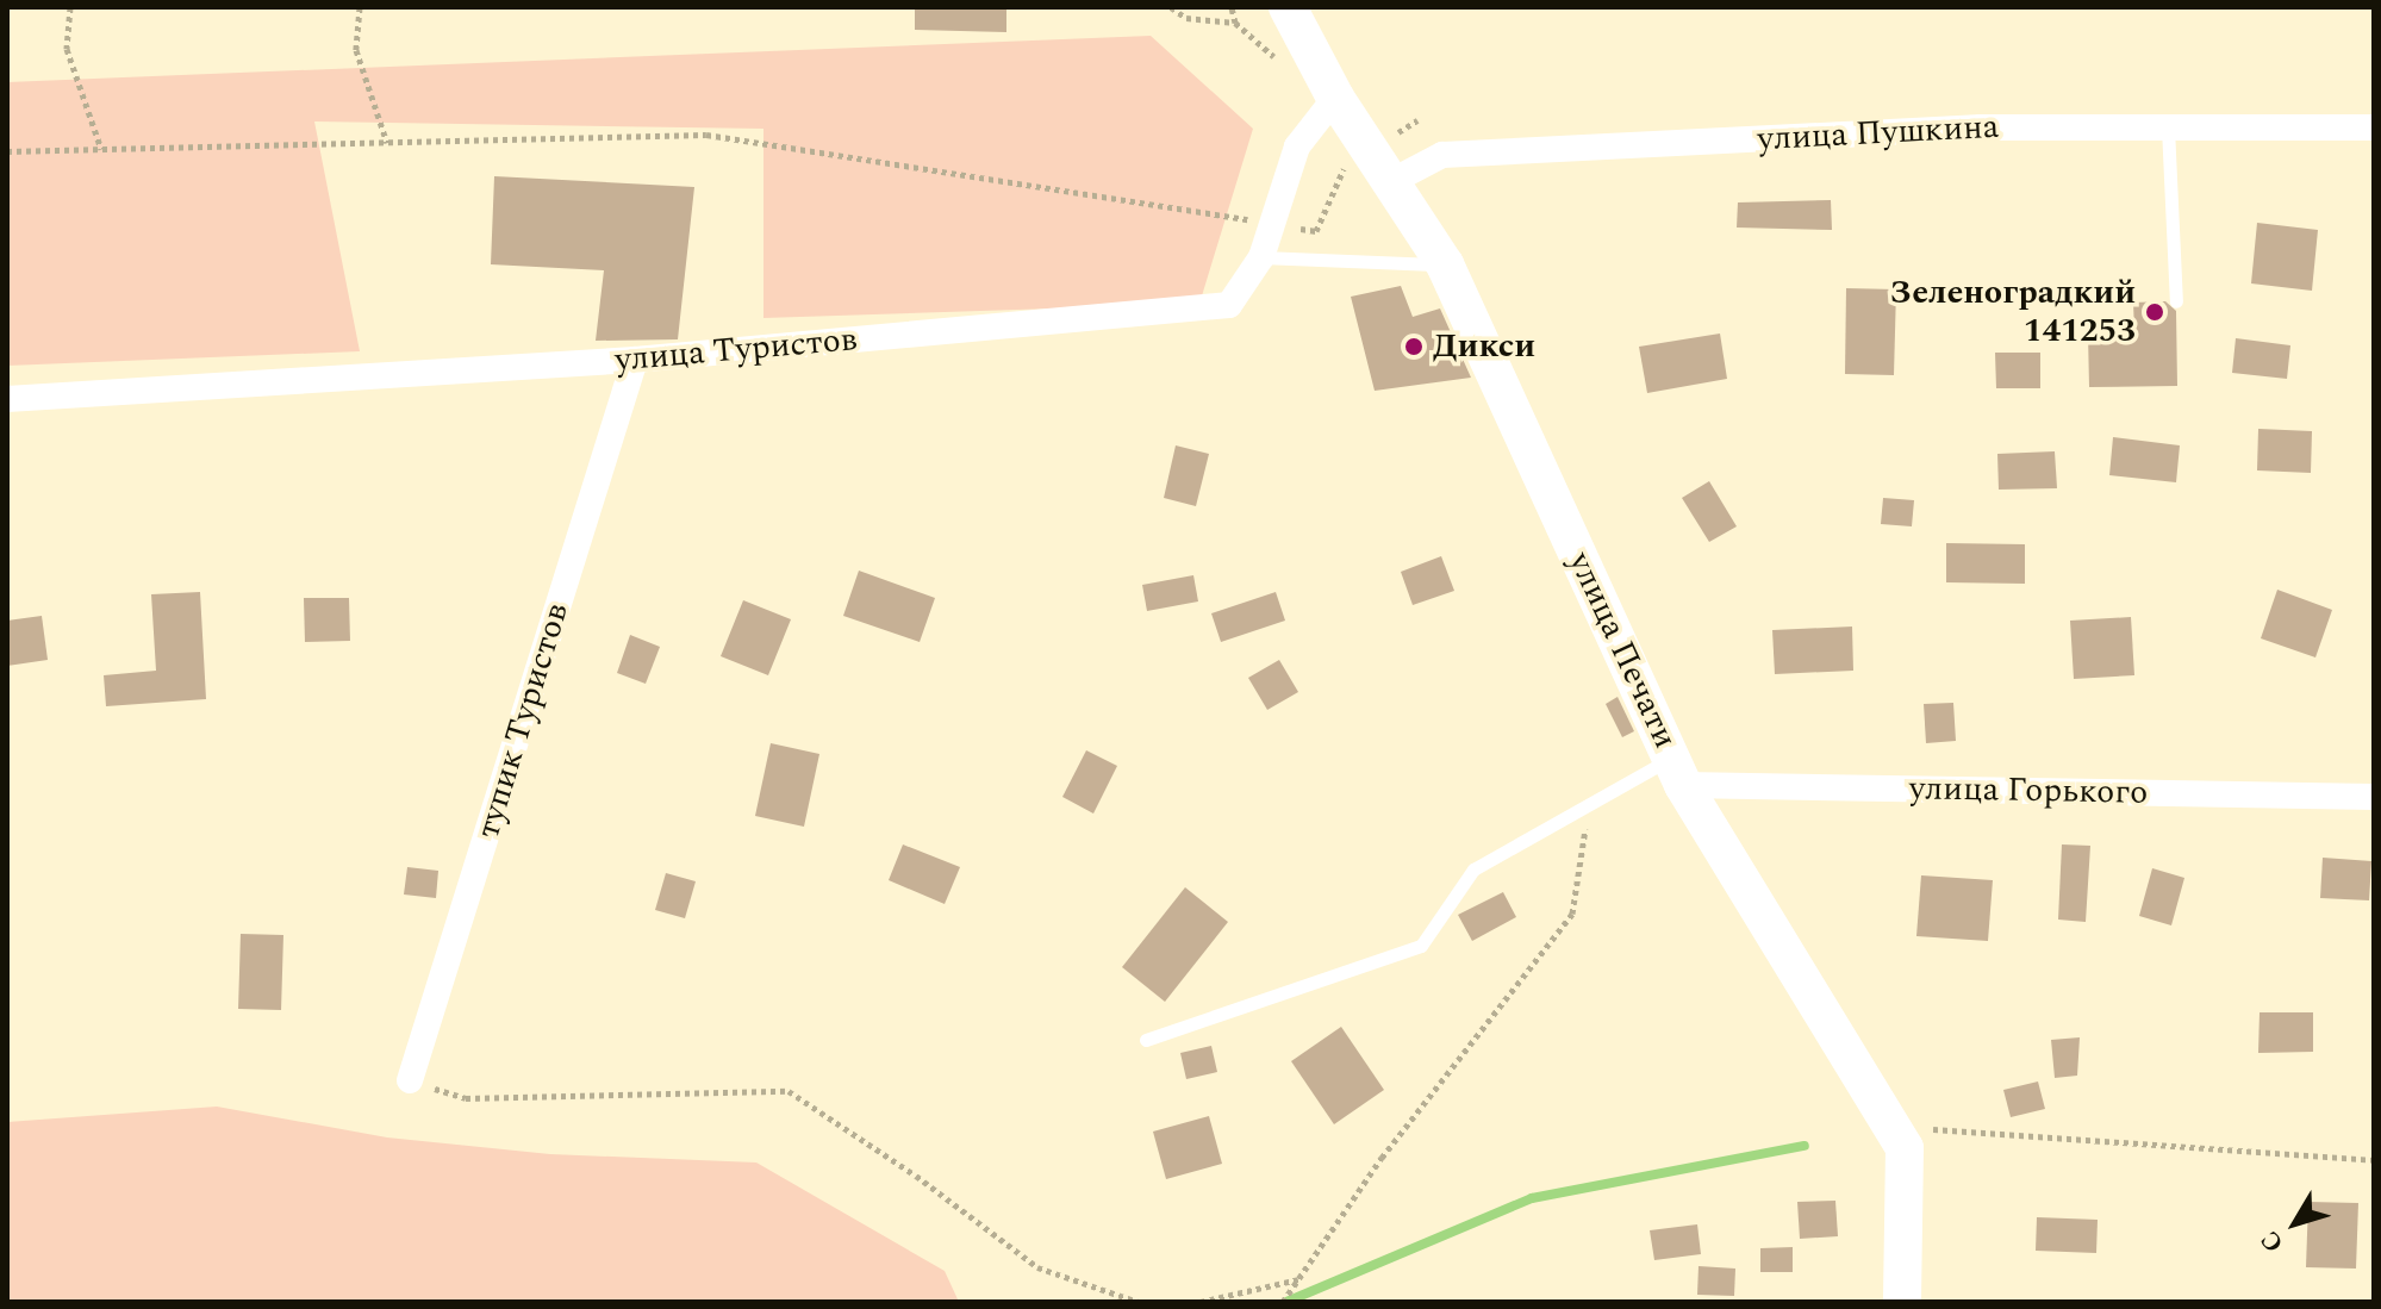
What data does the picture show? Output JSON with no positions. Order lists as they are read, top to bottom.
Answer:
{
  "streets": {
    "street": [
      "улица Пушкина",
      "улица Туристов",
      "улица Печати",
      "тупик Туристов",
      "улица Горького"
    ]
  },
  "crossings": [
    ["улица Пушкина", "улица Печати"],
    ["улица Туристов", "улица Печати"],
    ["улица Туристов", "тупик Туристов"],
    ["улица Печати", "улица Горького"]
  ],
  "places": ["Зеленоградкий 141253", "Дикси"],
  "north": "bottom left"
}
